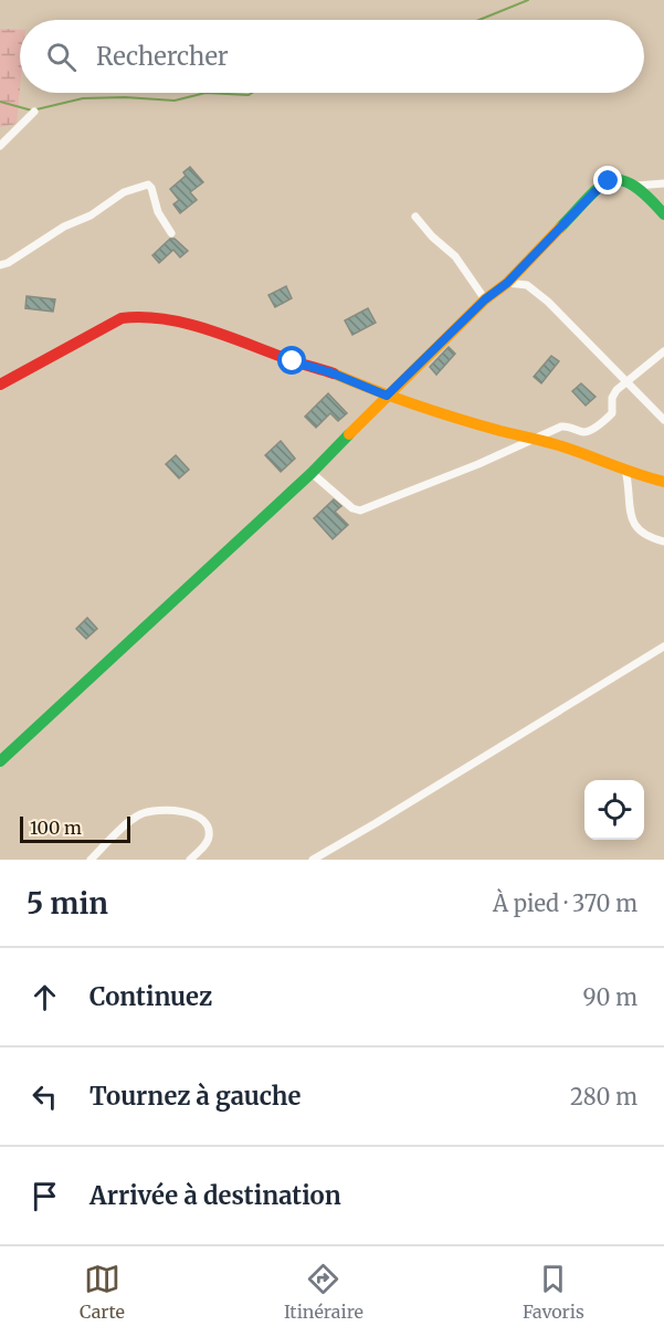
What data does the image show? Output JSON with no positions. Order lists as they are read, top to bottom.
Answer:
{
  "scale_bar": "100 m",
  "page": {
    "search": "Rechercher",
    "scale": "100 m",
    "heading": ["5 min", "À pied · 370 m"],
    "list": [
      ["Continuez", "90 m"],
      ["Tournez à gauche", "280 m"],
      "Arrivée à destination"
    ],
    "nav": ["Carte", "Itinéraire", "Favoris"]
  }
}
